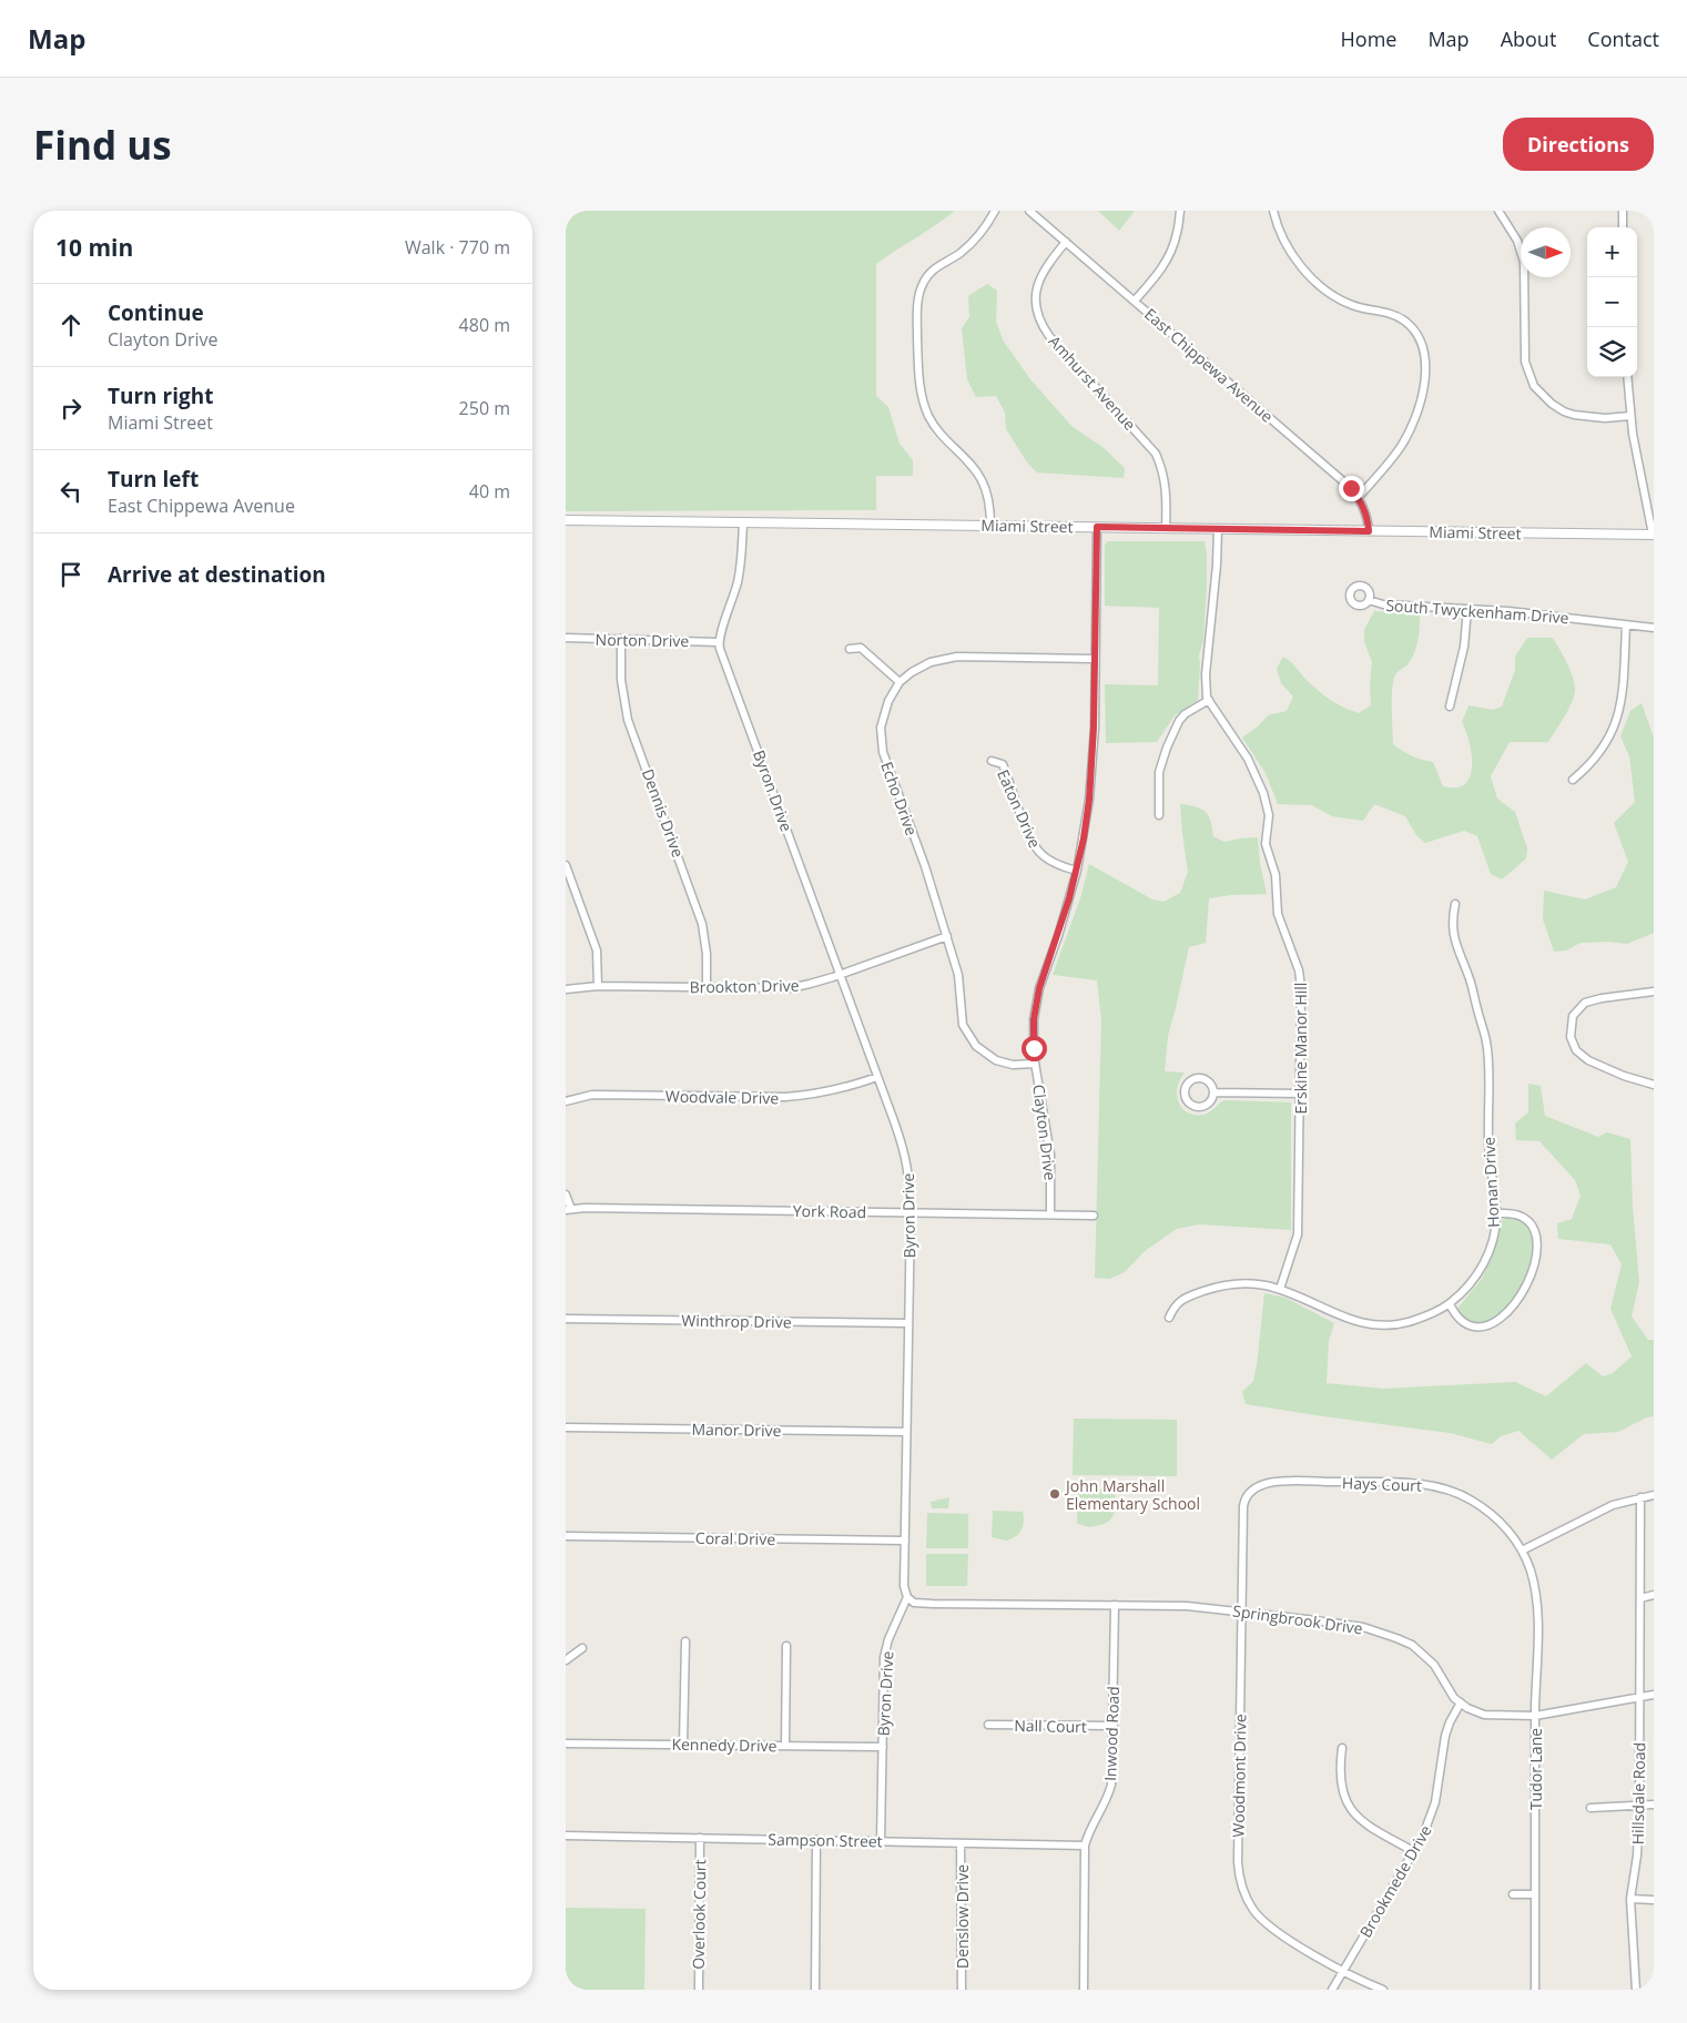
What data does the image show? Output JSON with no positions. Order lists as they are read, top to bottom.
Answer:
{
  "streets": {
    "street": [
      "East Chippewa Avenue",
      "Amhurst Avenue",
      "Miami Street",
      "South Twyckenham Drive",
      "Norton Drive",
      "Byron Drive",
      "Echo Drive",
      "Eaton Drive",
      "Dennis Drive",
      "Brookton Drive",
      "Erskine Manor Hill",
      "Woodvale Drive",
      "Clayton Drive",
      "Honan Drive",
      "York Road",
      "Winthrop Drive",
      "Manor Drive",
      "Hays Court",
      "Coral Drive",
      "Springbrook Drive",
      "Nall Court",
      "Inwood Road",
      "Kennedy Drive",
      "Tudor Lane",
      "Woodmont Drive",
      "Hillsdale Road",
      "Sampson Street",
      "Brookmede Drive",
      "Overlook Court",
      "Denslow Drive"
    ]
  },
  "crossings": [
    ["East Chippewa Avenue", "Amhurst Avenue"],
    ["East Chippewa Avenue", "Miami Street"],
    ["Amhurst Avenue", "Miami Street"],
    ["Miami Street", "Erskine Manor Hill"],
    ["Miami Street", "Clayton Drive"],
    ["Norton Drive", "Byron Drive"],
    ["Norton Drive", "Dennis Drive"],
    ["Byron Drive", "Brookton Drive"],
    ["Byron Drive", "Woodvale Drive"],
    ["Byron Drive", "York Road"],
    ["Byron Drive", "Winthrop Drive"],
    ["Byron Drive", "Manor Drive"],
    ["Byron Drive", "Coral Drive"],
    ["Byron Drive", "Springbrook Drive"],
    ["Byron Drive", "Kennedy Drive"],
    ["Byron Drive", "Sampson Street"],
    ["Echo Drive", "Brookton Drive"],
    ["Echo Drive", "Clayton Drive"],
    ["Eaton Drive", "Clayton Drive"],
    ["Dennis Drive", "Brookton Drive"],
    ["Erskine Manor Hill", "Honan Drive"],
    ["Clayton Drive", "York Road"],
    ["Hays Court", "Tudor Lane"],
    ["Hays Court", "Woodmont Drive"],
    ["Springbrook Drive", "Inwood Road"],
    ["Springbrook Drive", "Tudor Lane"],
    ["Springbrook Drive", "Woodmont Drive"],
    ["Springbrook Drive", "Hillsdale Road"],
    ["Springbrook Drive", "Brookmede Drive"],
    ["Nall Court", "Inwood Road"],
    ["Inwood Road", "Sampson Street"],
    ["Woodmont Drive", "Brookmede Drive"],
    ["Sampson Street", "Overlook Court"],
    ["Sampson Street", "Denslow Drive"]
  ],
  "places": ["John Marshall Elementary School"],
  "north": "right",
  "page": {
    "header": "Map",
    "nav": [
      "Home",
      "Map",
      "About",
      "Contact"
    ],
    "buttons": "Directions",
    "title": "Find us",
    "heading": ["10 min", "Walk · 770 m"],
    "map_buttons": ["+", "−"],
    "list": [
      ["Continue", "Clayton Drive", "480 m"],
      ["Turn right", "Miami Street", "250 m"],
      ["Turn left", "East Chippewa Avenue", "40 m"],
      "Arrive at destination"
    ]
  }
}
